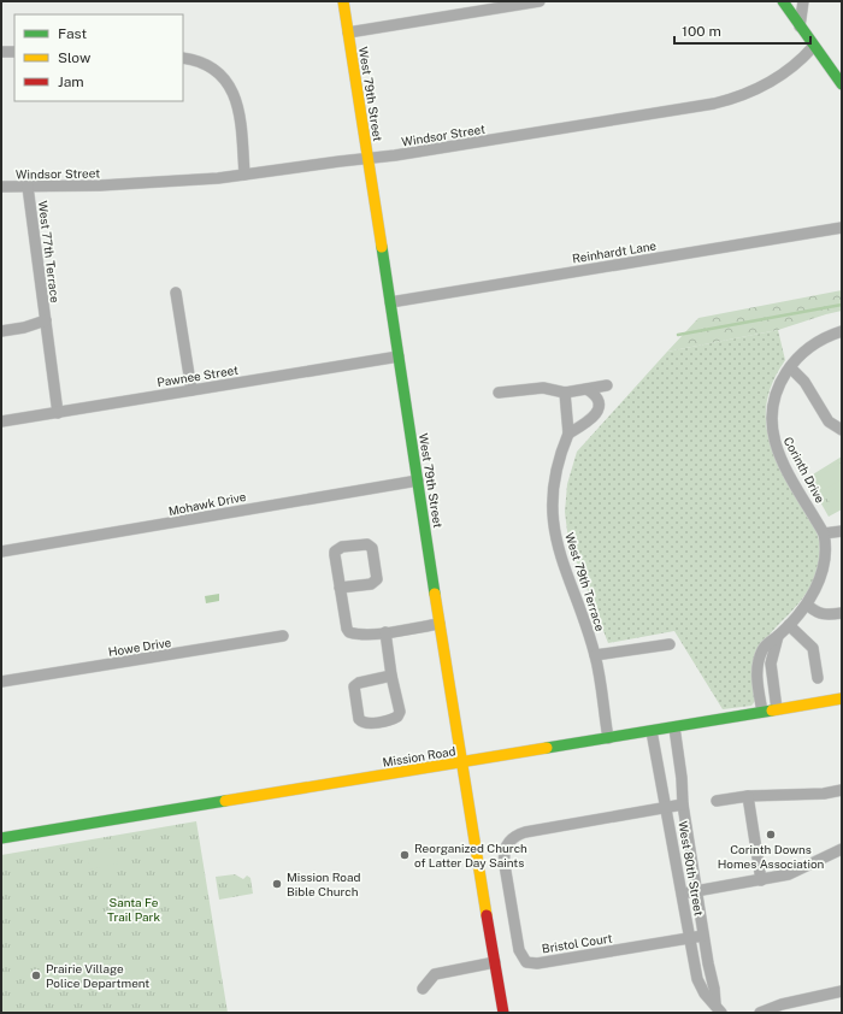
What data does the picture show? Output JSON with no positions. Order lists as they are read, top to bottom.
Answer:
{
  "streets": {
    "street": [
      "West 79th Street",
      "Windsor Street",
      "West 77th Terrace",
      "Reinhardt Lane",
      "Pawnee Street",
      "Corinth Drive",
      "Mohawk Drive",
      "West 79th Terrace",
      "Howe Drive",
      "Mission Road",
      "West 80th Street",
      "Bristol Court"
    ]
  },
  "crossings": [
    ["West 79th Street", "Windsor Street"],
    ["West 79th Street", "Reinhardt Lane"],
    ["West 79th Street", "Pawnee Street"],
    ["West 79th Street", "Mohawk Drive"],
    ["West 79th Street", "Mission Road"],
    ["Windsor Street", "West 77th Terrace"],
    ["West 77th Terrace", "Pawnee Street"],
    ["Corinth Drive", "Mission Road"],
    ["West 79th Terrace", "Mission Road"],
    ["Mission Road", "West 80th Street"],
    ["West 80th Street", "Bristol Court"]
  ],
  "parks": ["Santa Fe Trail Park"],
  "places": [
    "Corinth Downs Homes Association",
    "Reorganized Church of Latter Day Saints",
    "Mission Road Bible Church",
    "Prairie Village Police Department"
  ],
  "legend": ["Fast", "Slow", "Jam"],
  "scale_bar": "100 m"
}
